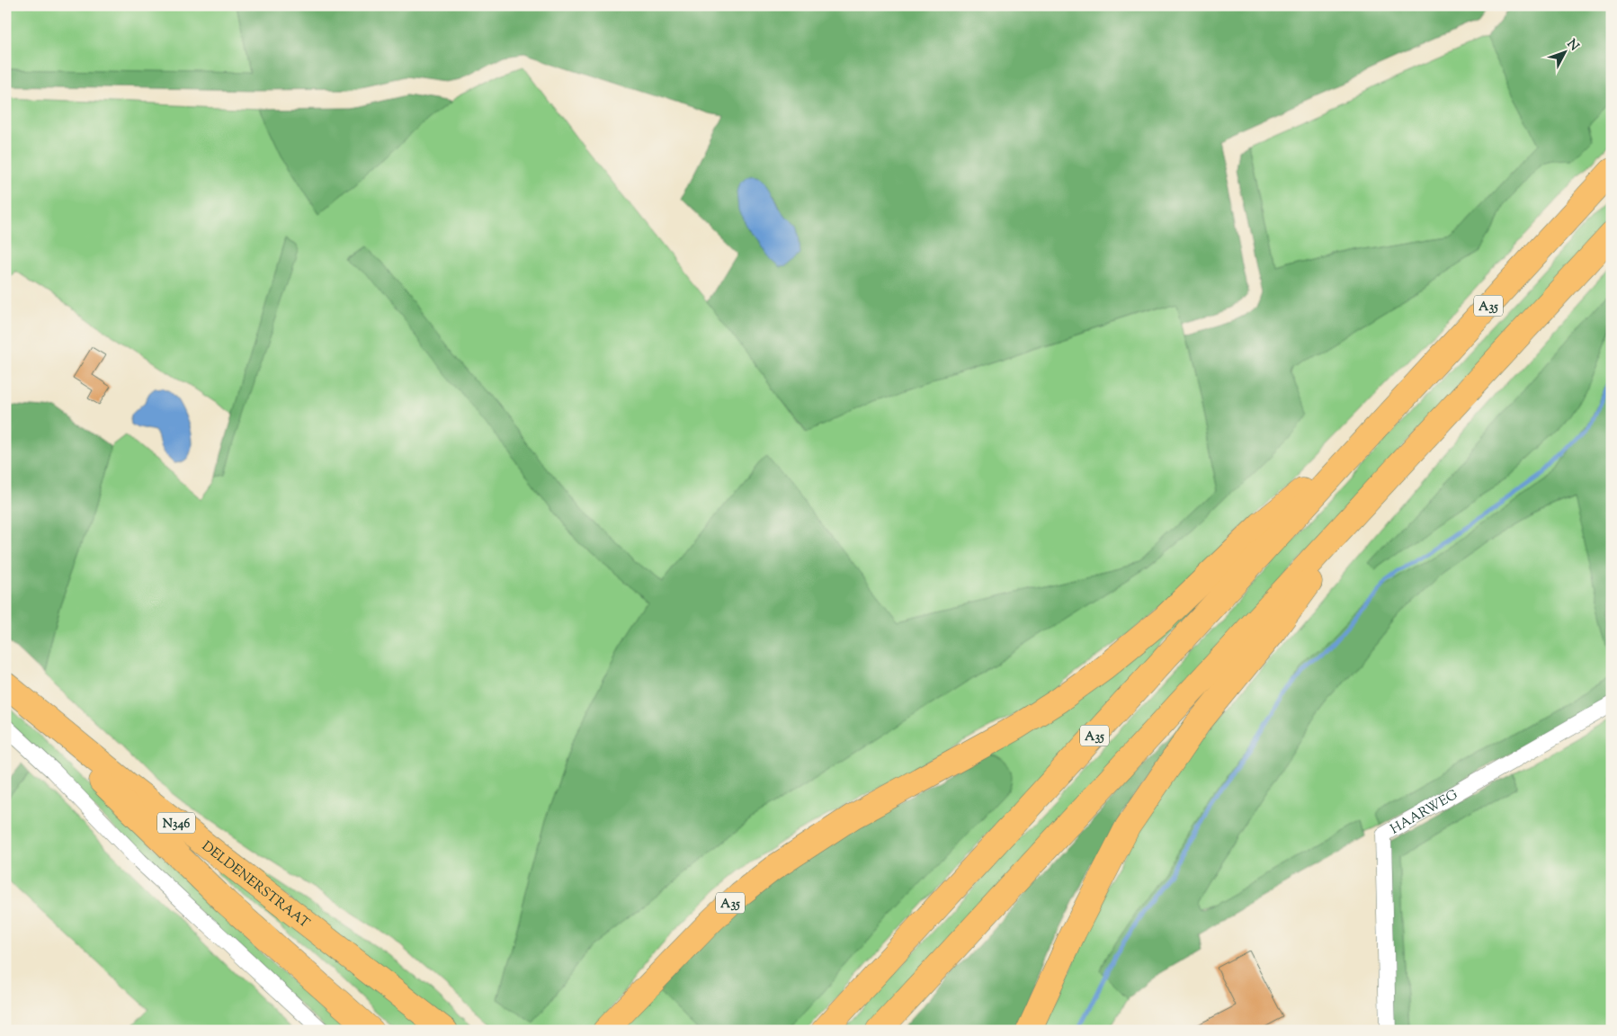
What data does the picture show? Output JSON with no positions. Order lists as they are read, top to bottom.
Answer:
{
  "streets": {
    "main road": ["A35", "N346", "DELDENERSTRAAT"],
    "street": ["HAARWEG"]
  },
  "north": "top right"
}
